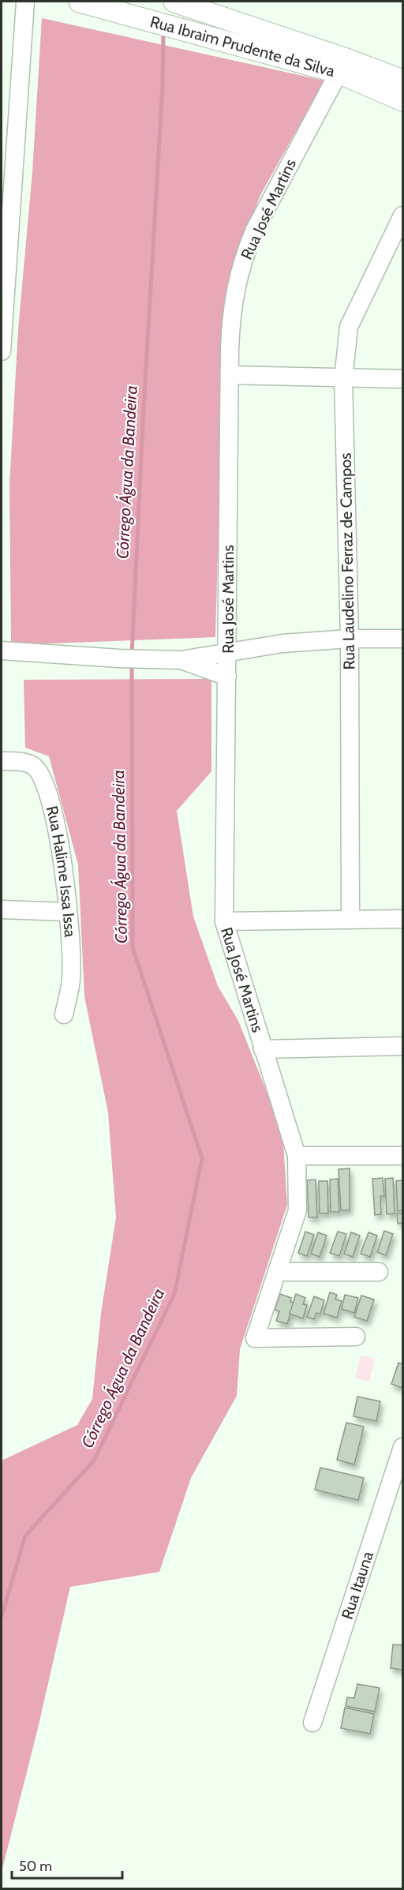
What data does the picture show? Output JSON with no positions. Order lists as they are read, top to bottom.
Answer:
{
  "streets": {
    "street": [
      "Rua Ibraim Prudente da Silva",
      "Rua José Martins",
      "Rua Laudelino Ferraz de Campos",
      "Rua Halime Issa Issa",
      "Rua Itauna"
    ]
  },
  "crossings": [
    ["Rua Ibraim Prudente da Silva", "Rua José Martins"]
  ],
  "water": ["Córrego Água da Bandeira"],
  "scale_bar": "50 m"
}
